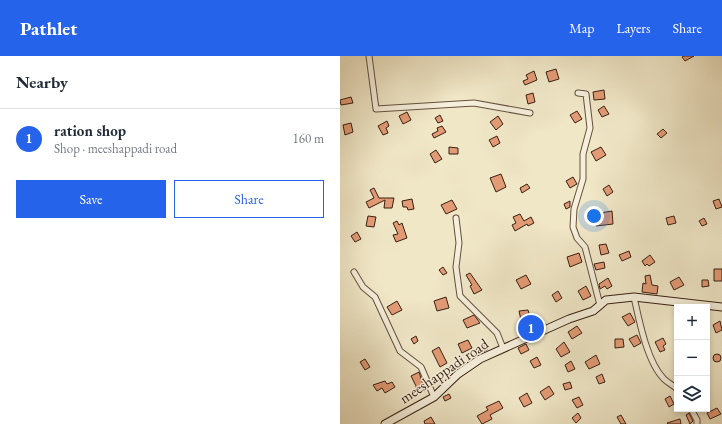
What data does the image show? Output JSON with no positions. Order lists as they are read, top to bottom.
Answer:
{
  "streets": {
    "street": ["meeshappadi road"]
  },
  "page": {
    "header": "Pathlet",
    "nav": ["Map", "Layers", "Share"],
    "heading": "Nearby",
    "list": [
      {
        "mark": "1",
        "name": "ration shop",
        "note": "Shop · meeshappadi road",
        "value": "160 m"
      }
    ],
    "buttons": ["Save", "Share"],
    "map_buttons": ["+", "−"],
    "pins": "1"
  }
}
